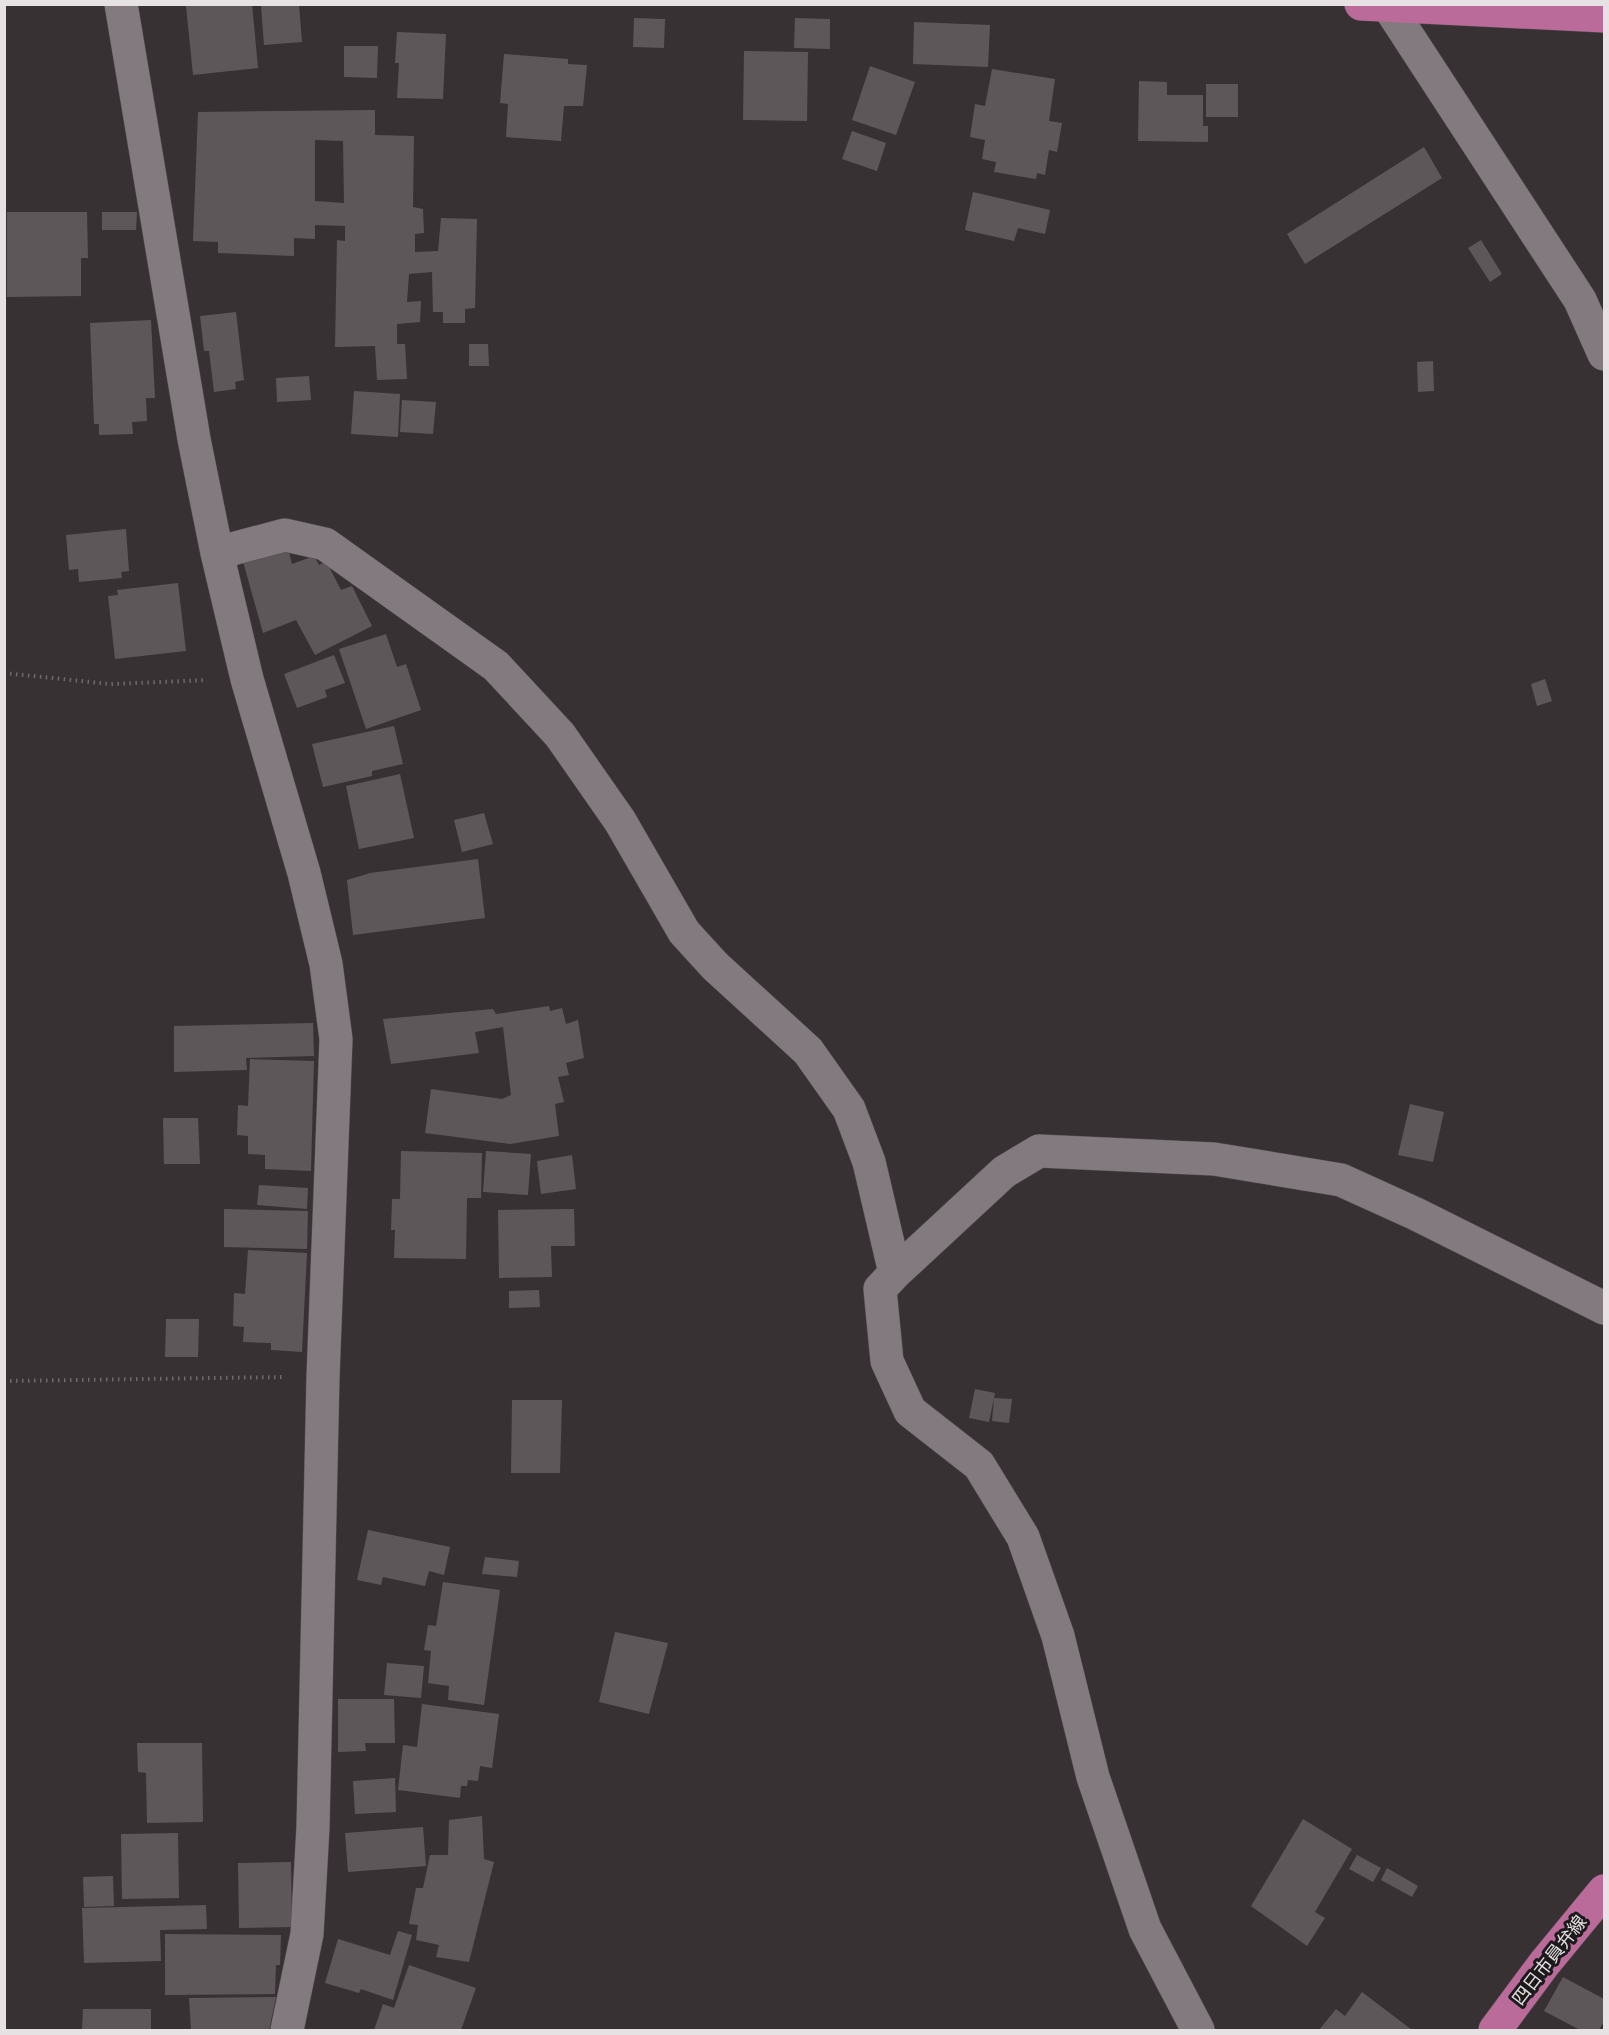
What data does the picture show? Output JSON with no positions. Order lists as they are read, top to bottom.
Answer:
{
  "streets": {
    "main road": ["四日市員弁線"]
  }
}
